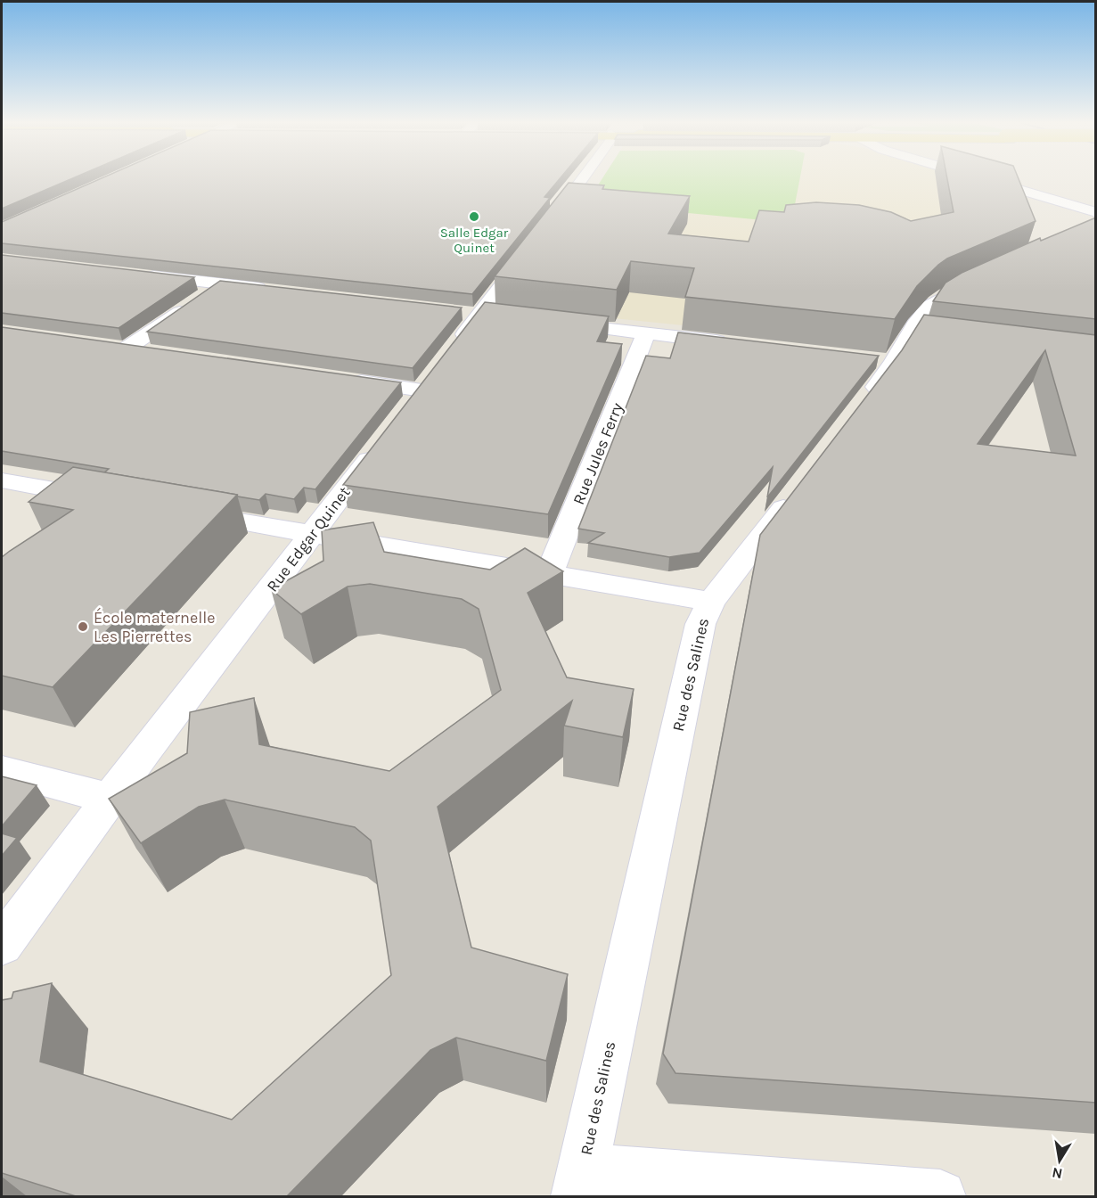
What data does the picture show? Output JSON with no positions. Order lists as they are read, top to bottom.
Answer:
{
  "streets": {
    "street": ["Rue Jules Ferry", "Rue Edgar Quinet", "Rue des Salines"]
  },
  "places": ["Salle Edgar Quinet", "École maternelle Les Pierrettes"],
  "north": "bottom"
}
